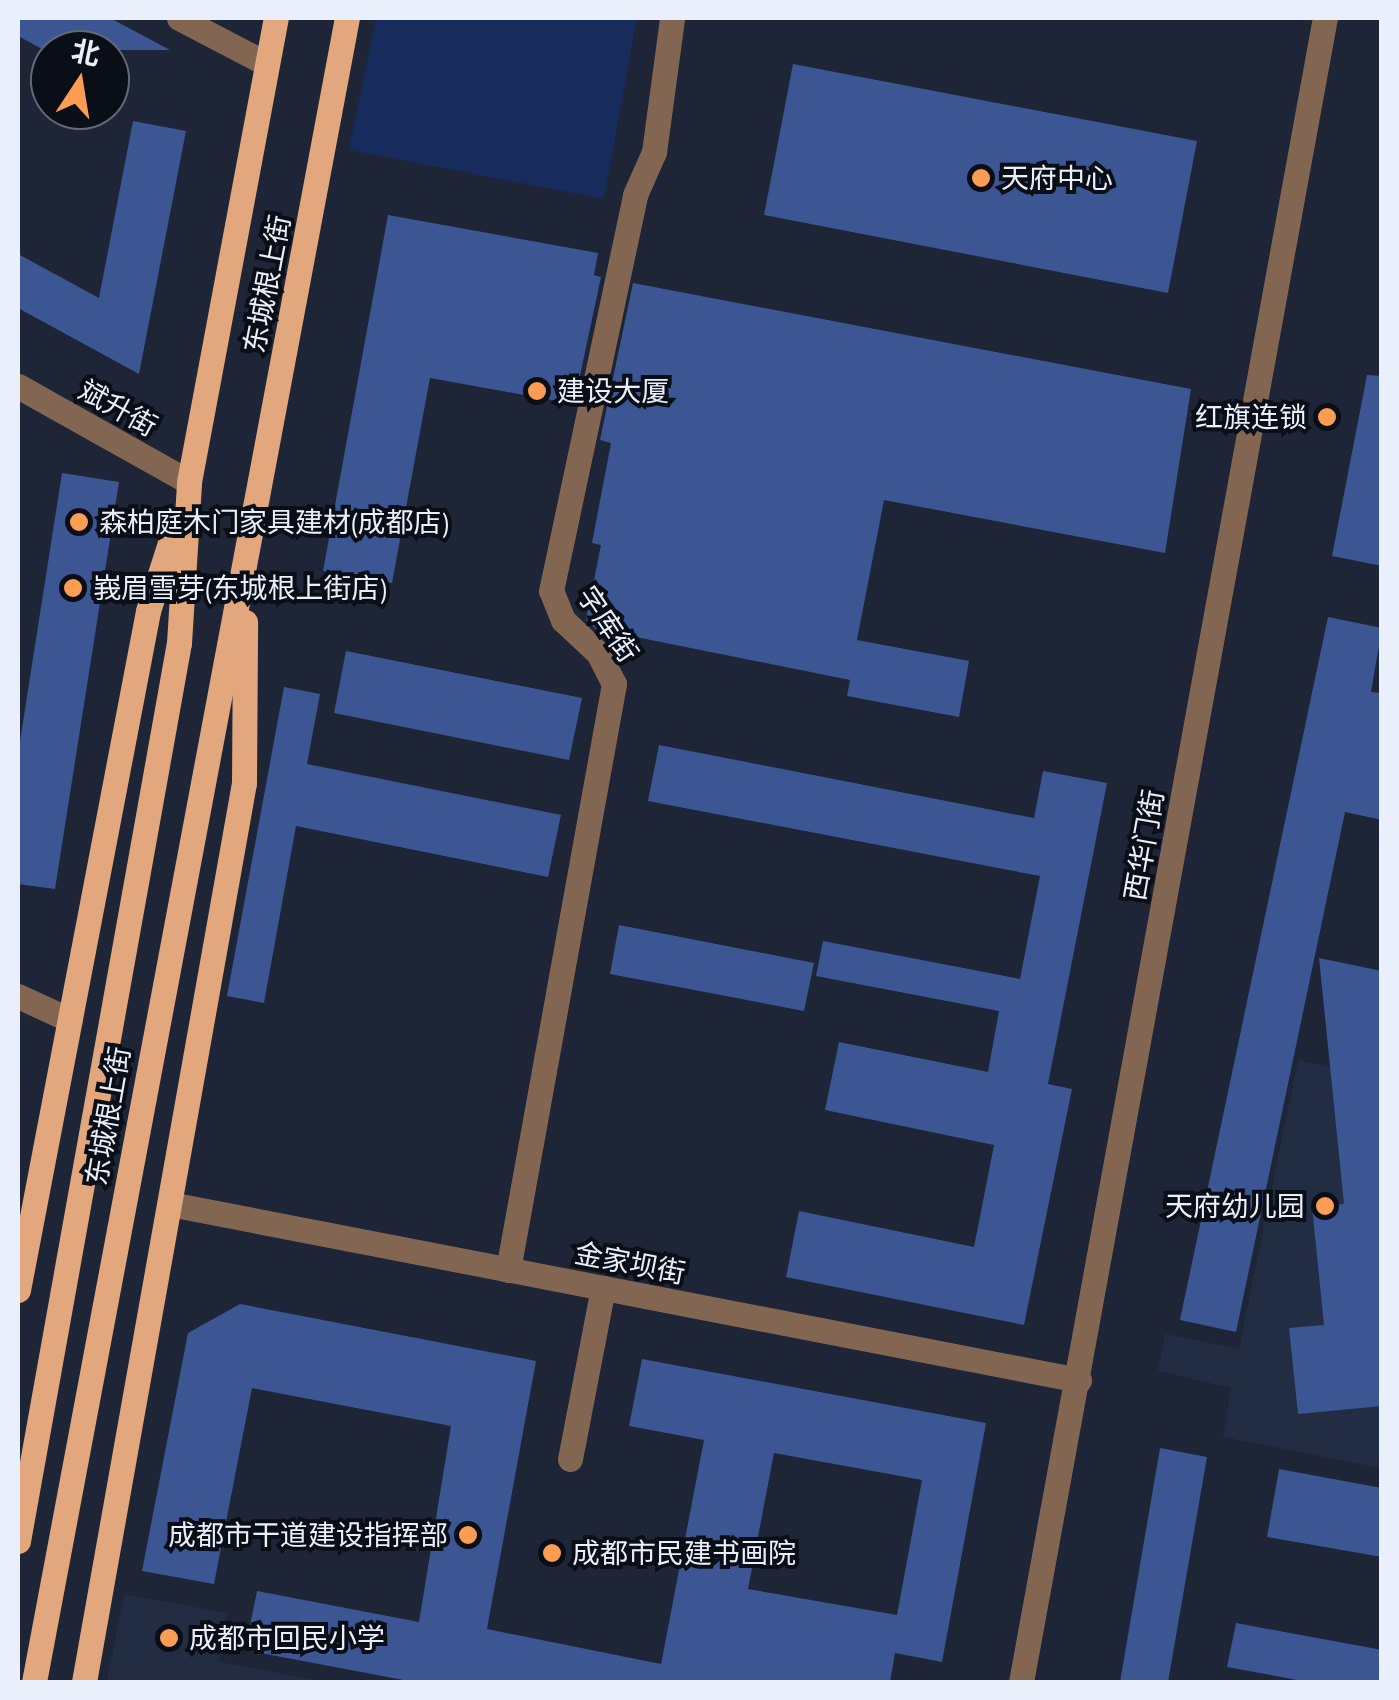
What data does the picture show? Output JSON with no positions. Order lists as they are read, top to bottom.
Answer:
{
  "streets": {
    "main road": ["东城根上街"],
    "street": [
      "斌升街",
      "字库街",
      "西华门街",
      "金家坝街"
    ]
  },
  "crossings": [
    ["东城根上街", "斌升街"],
    ["东城根上街", "金家坝街"],
    ["字库街", "金家坝街"],
    ["西华门街", "金家坝街"]
  ],
  "places": [
    "天府中心",
    "建设大厦",
    "红旗连锁",
    "森柏庭木门家具建材(成都店)",
    "峩眉雪芽(东城根上街店)",
    "天府幼儿园",
    "成都市干道建设指挥部",
    "成都市民建书画院",
    "成都市回民小学"
  ],
  "north": "top"
}
